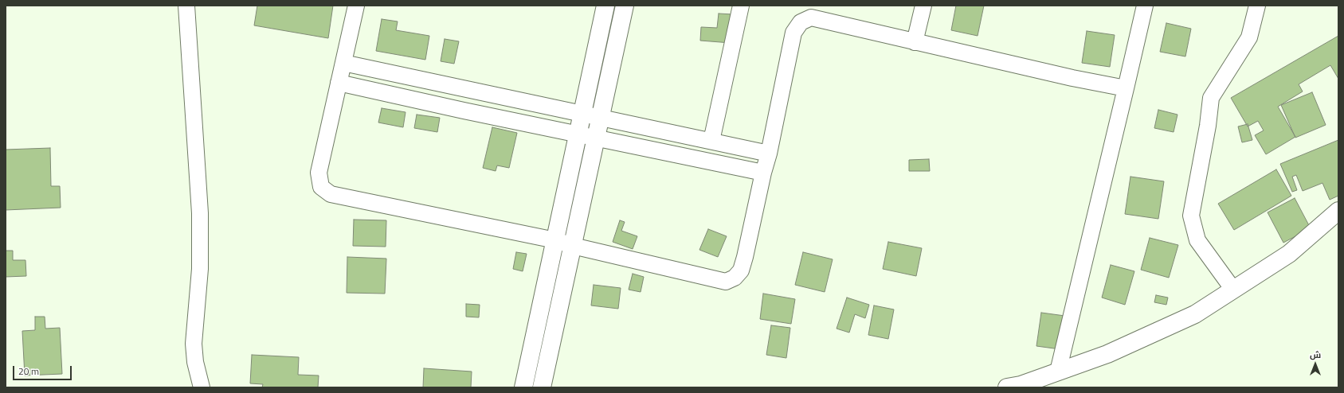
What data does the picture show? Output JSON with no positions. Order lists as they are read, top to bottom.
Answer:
{
  "scale_bar": "20 m",
  "north": "top"
}
